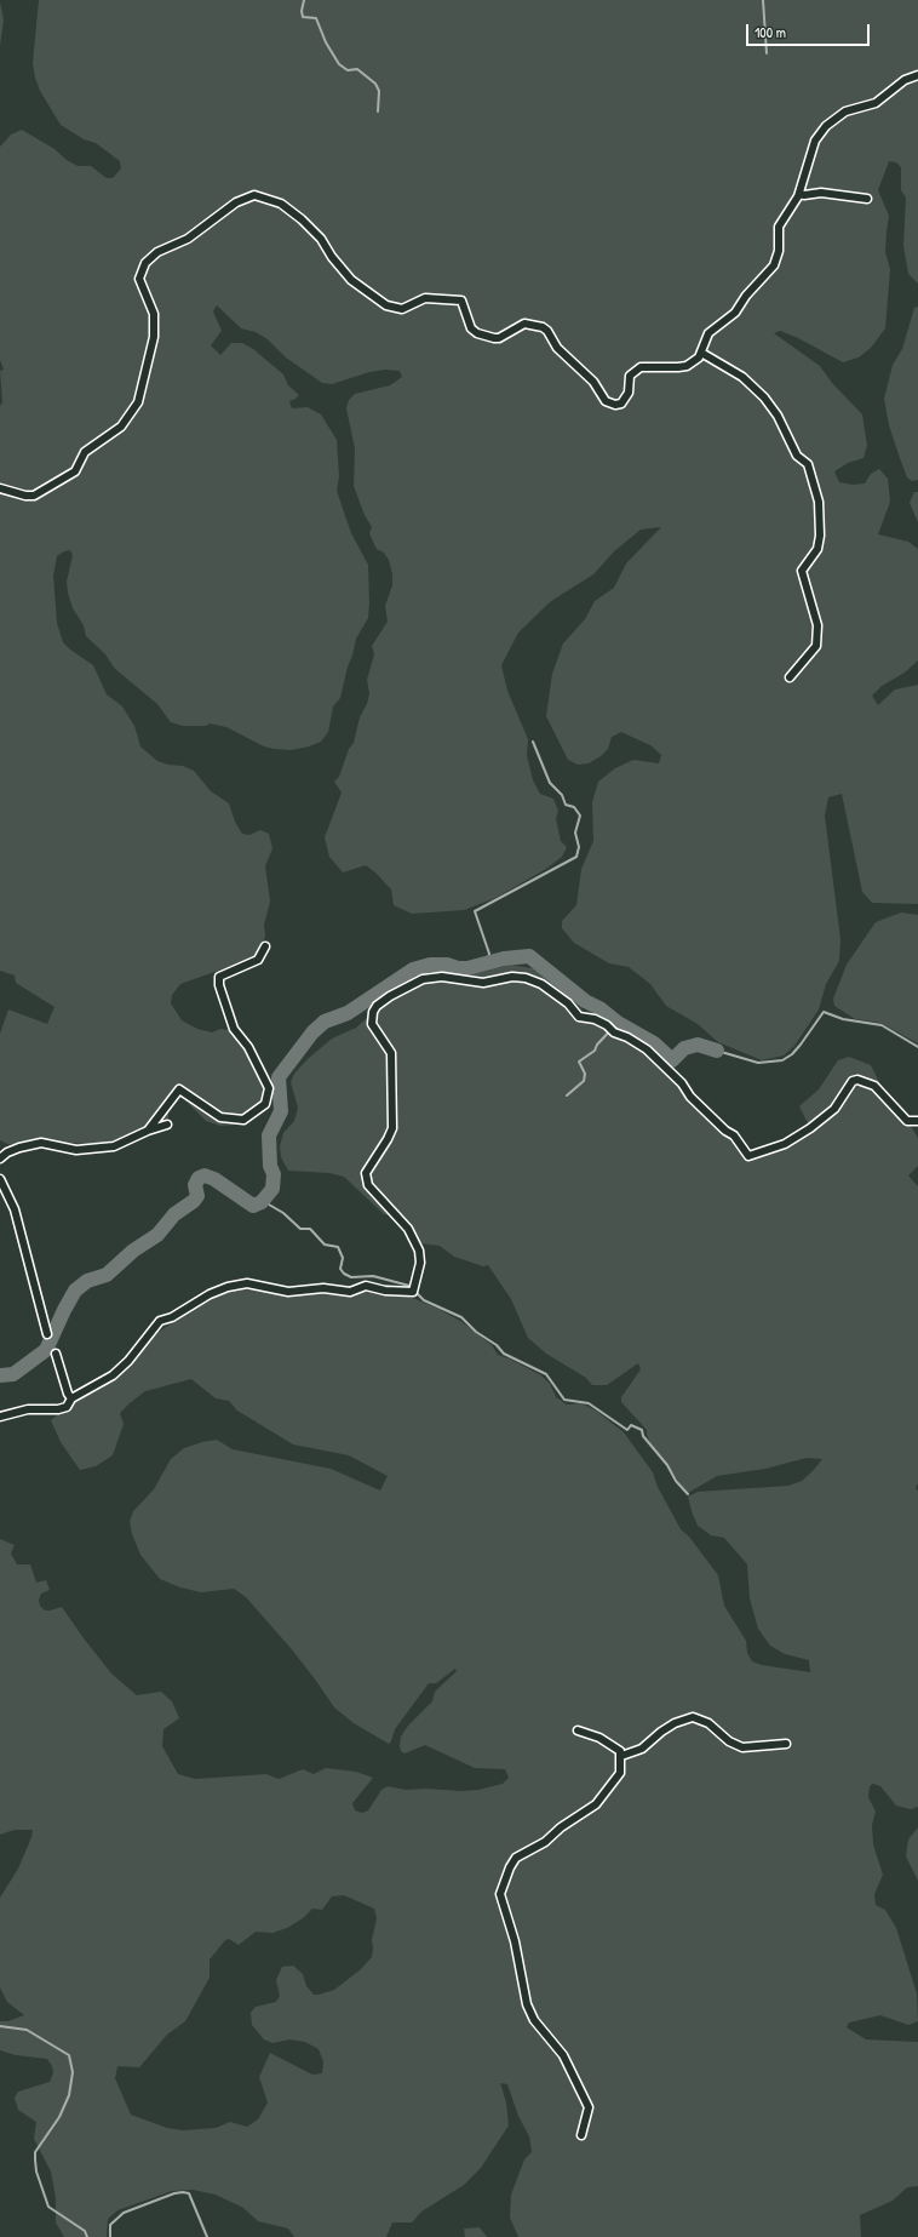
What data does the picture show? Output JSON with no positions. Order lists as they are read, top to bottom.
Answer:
{
  "scale_bar": "100 m"
}
